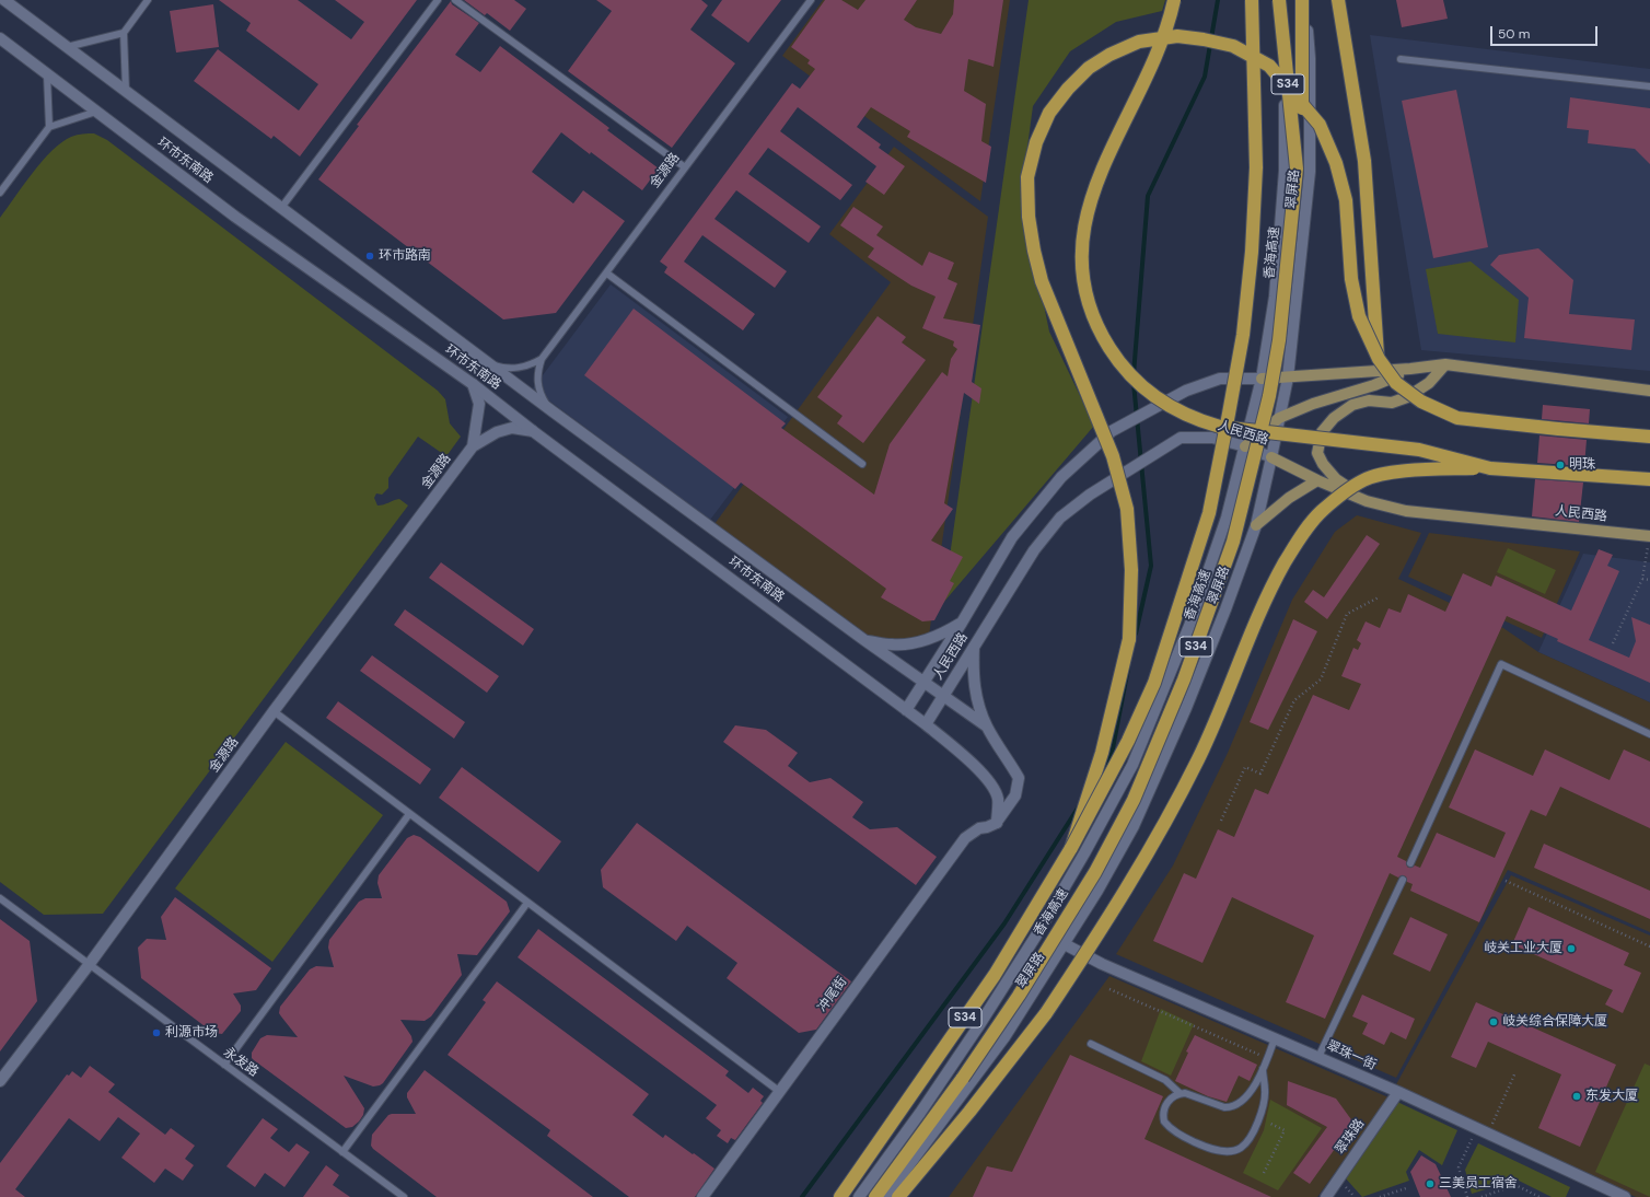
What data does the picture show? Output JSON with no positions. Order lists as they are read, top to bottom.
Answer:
{
  "streets": {
    "highway": ["S34", "香海高速"],
    "main road": [
      "环市东南路",
      "金源路",
      "翠屏路",
      "人民西路",
      "冲尾街",
      "翠珠一街",
      "翠珠路"
    ],
    "lane": ["永发路"]
  },
  "crossings": [
    ["环市东南路", "人民西路"],
    ["环市东南路", "冲尾街"],
    ["金源路", "永发路"],
    ["翠屏路", "香海高速"],
    ["翠屏路", "人民西路"],
    ["翠屏路", "翠珠一街"],
    ["翠珠一街", "翠珠路"]
  ],
  "places": [
    "环市路南",
    "明珠",
    "岐关工业大厦",
    "岐关综合保障大厦",
    "利源市场",
    "东发大厦",
    "三美员工宿舍"
  ],
  "scale_bar": "50 m"
}
